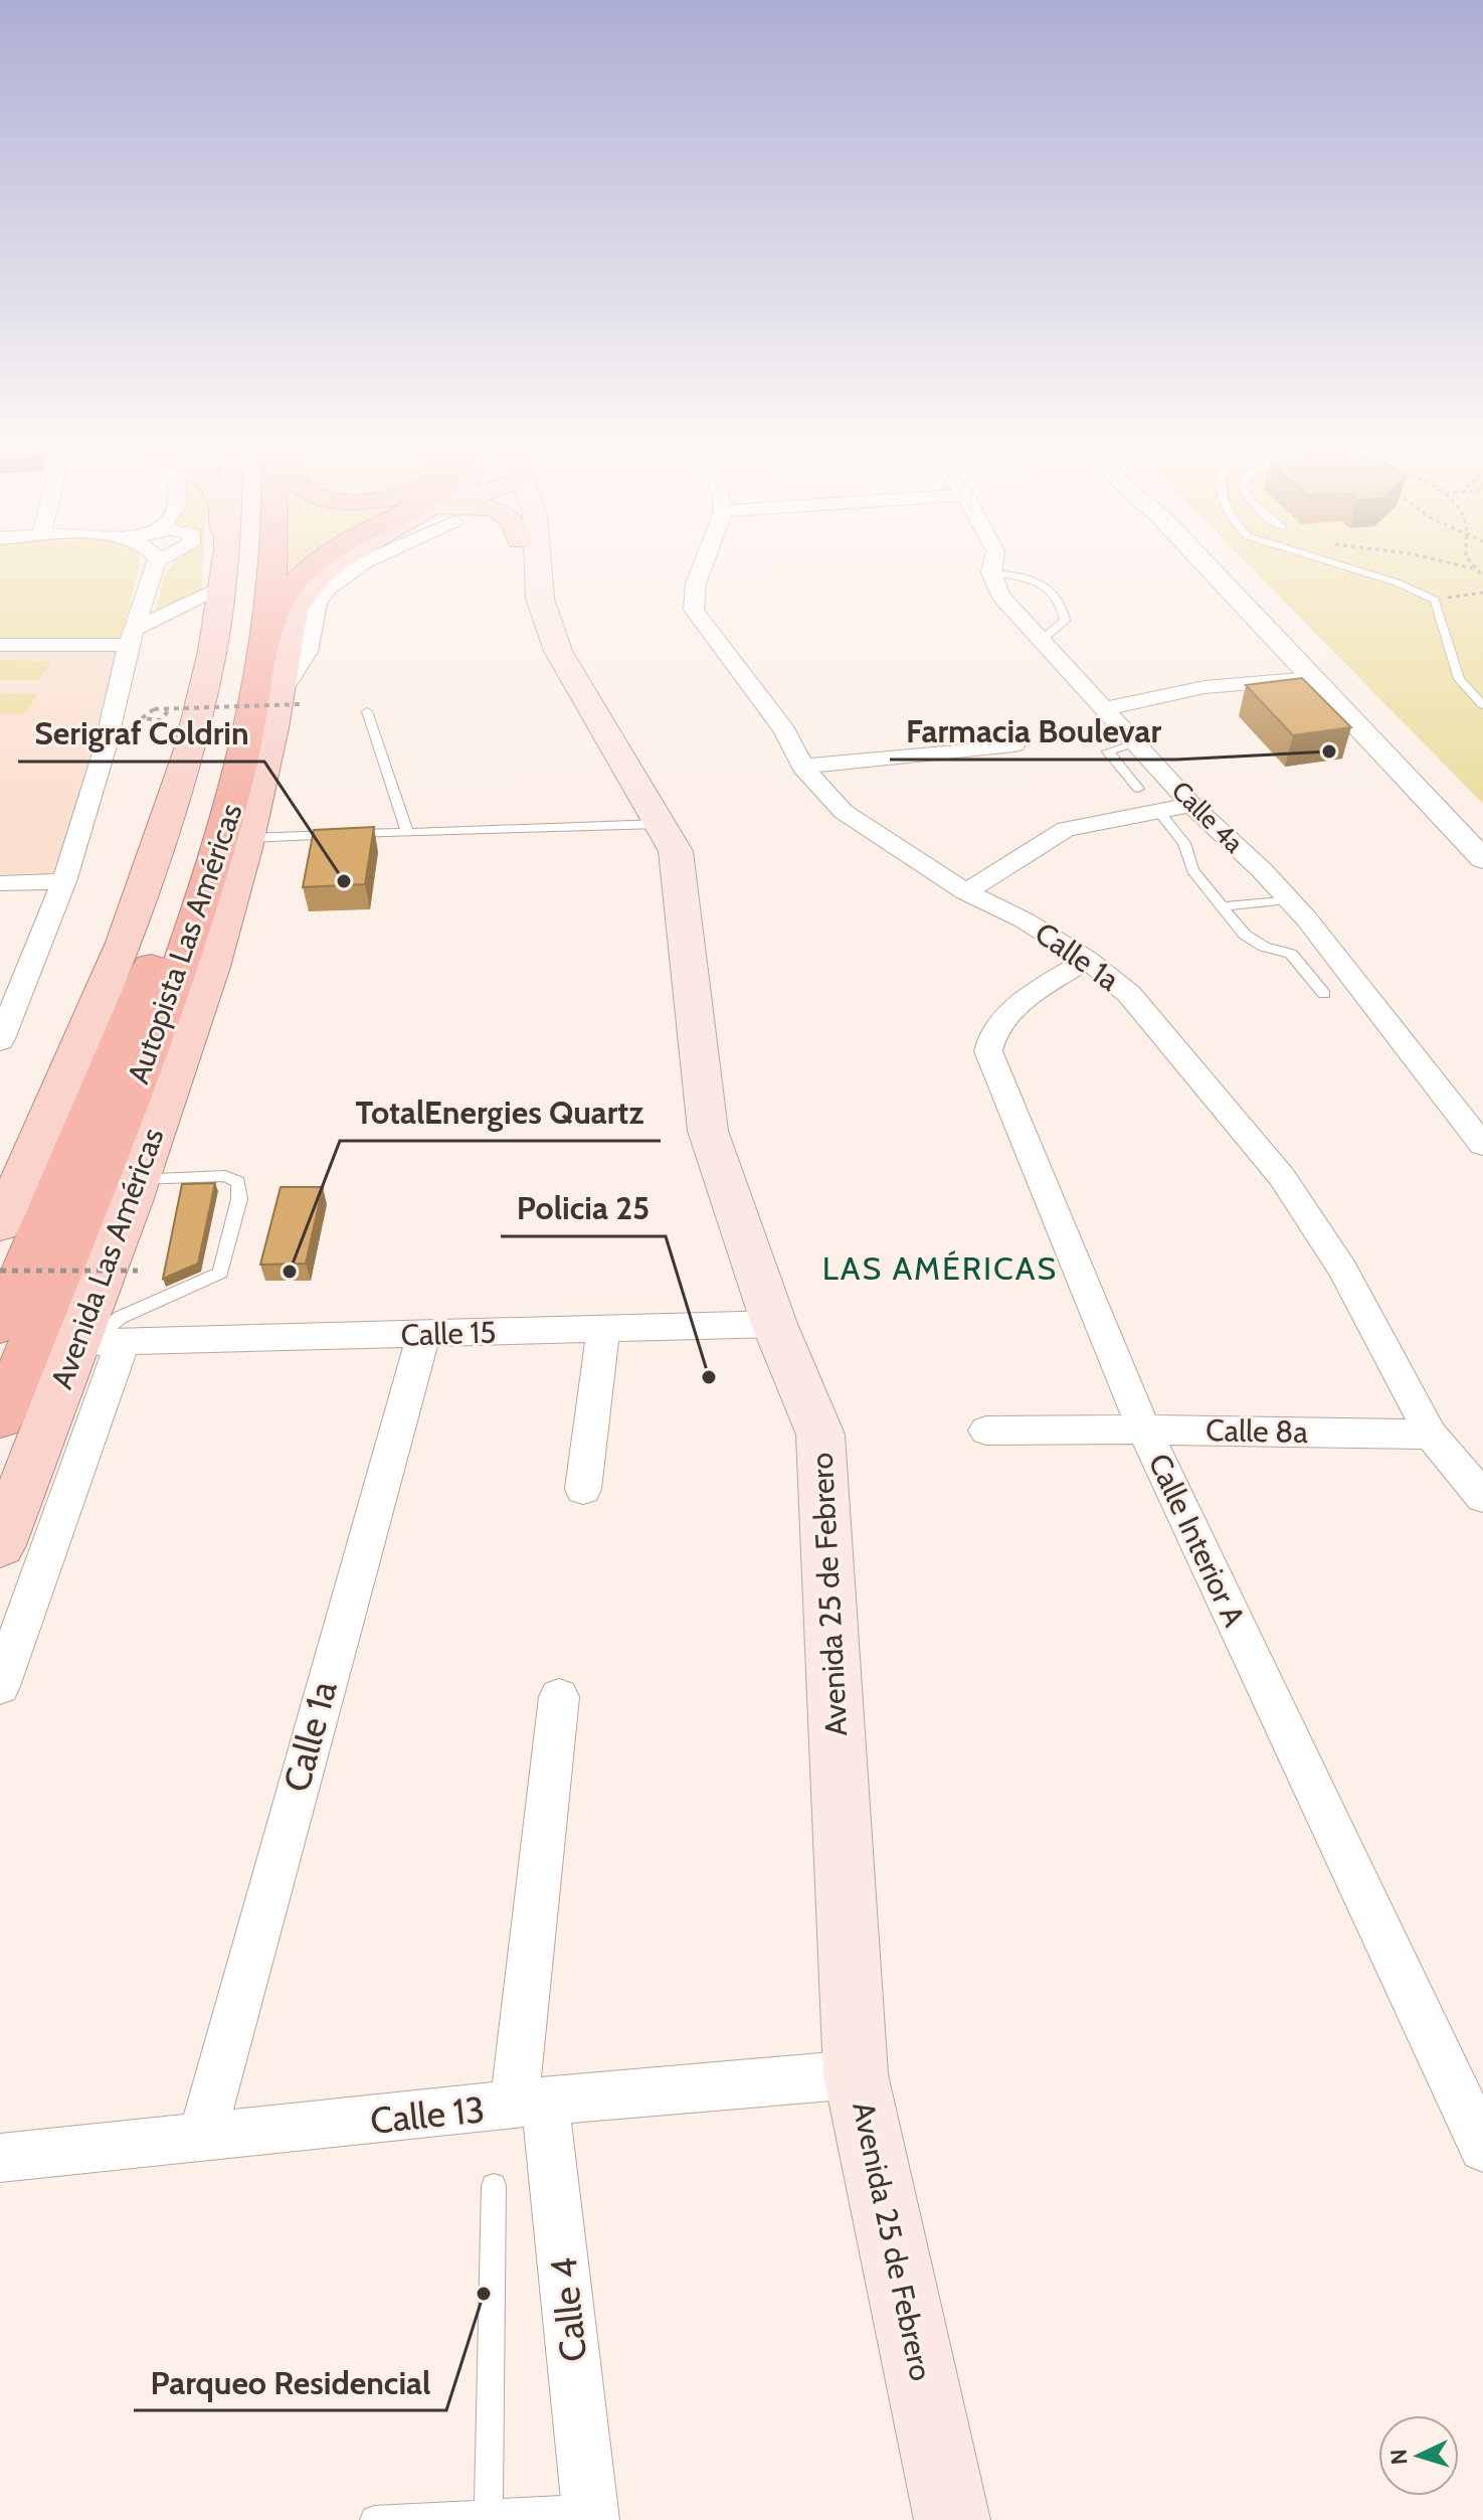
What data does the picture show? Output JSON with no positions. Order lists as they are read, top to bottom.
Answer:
{
  "streets": {
    "highway": ["Autopista Las Américas"],
    "main road": ["Avenida Las Américas", "Avenida 25 de Febrero"],
    "street": [
      "Calle 4a",
      "Calle 1a",
      "Calle 15",
      "Calle 8a",
      "Calle Interior A",
      "Calle 13",
      "Calle 4"
    ]
  },
  "crossings": [
    ["Calle 1a", "Calle 15"],
    ["Calle 1a", "Calle 8a"],
    ["Calle 1a", "Calle Interior A"],
    ["Calle 1a", "Calle 13"],
    ["Avenida Las Américas", "Calle 15"],
    ["Calle 15", "Avenida 25 de Febrero"],
    ["Calle 8a", "Calle Interior A"],
    ["Avenida 25 de Febrero", "Calle 13"],
    ["Calle 13", "Calle 4"]
  ],
  "districts": ["LAS AMÉRICAS"],
  "places": [
    "Farmacia Boulevar",
    "Serigraf Coldrin",
    "TotalEnergies Quartz",
    "Policia 25",
    "Parqueo Residencial"
  ],
  "north": "left"
}
